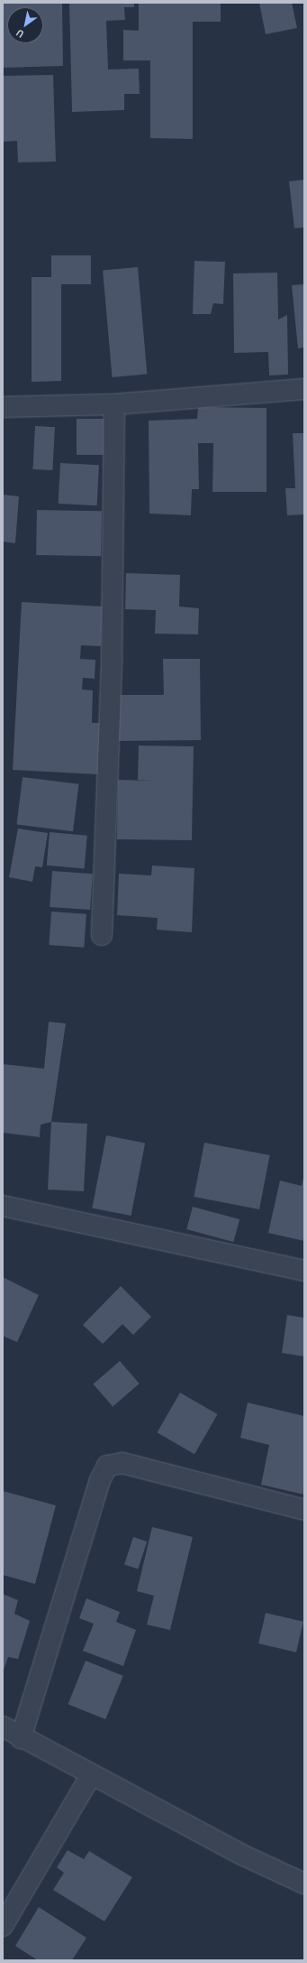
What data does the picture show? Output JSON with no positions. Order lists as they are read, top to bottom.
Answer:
{
  "north": "bottom left"
}
